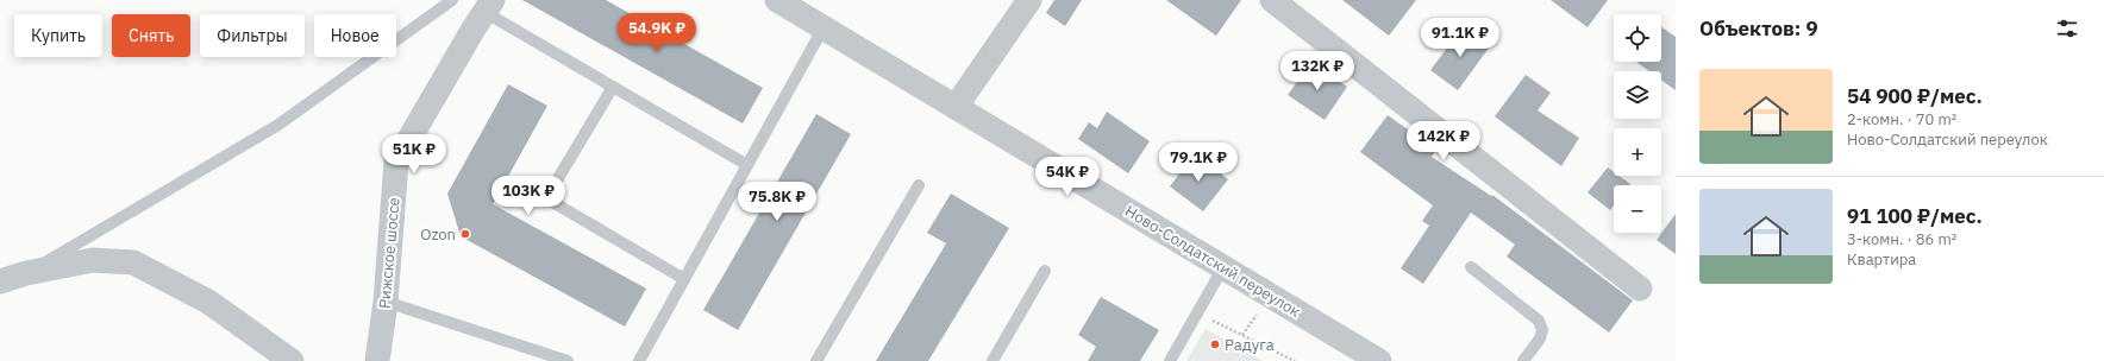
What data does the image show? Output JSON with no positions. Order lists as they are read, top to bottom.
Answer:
{
  "streets": {
    "street": ["Рижское шоссе", "Ново-Солдатский переулок"]
  },
  "places": ["Ozon", "Радуга"],
  "page": {
    "heading": "Объектов: 9",
    "price": [
      "54.9K ₽",
      "91.1K ₽",
      "132K ₽",
      "142K ₽",
      "51K ₽",
      "79.1K ₽",
      "54K ₽",
      "103K ₽",
      "75.8K ₽"
    ],
    "map_buttons": ["+", "−"],
    "chip": [
      "Купить",
      "Снять",
      "Фильтры",
      "Новое"
    ],
    "list": [
      {
        "name": "54 900 ₽/мес.",
        "note": "2-комн. · 70 m² · Ново-Солдатский переулок"
      },
      {
        "name": "91 100 ₽/мес.",
        "note": "3-комн. · 86 m² · Квартира"
      }
    ]
  }
}
